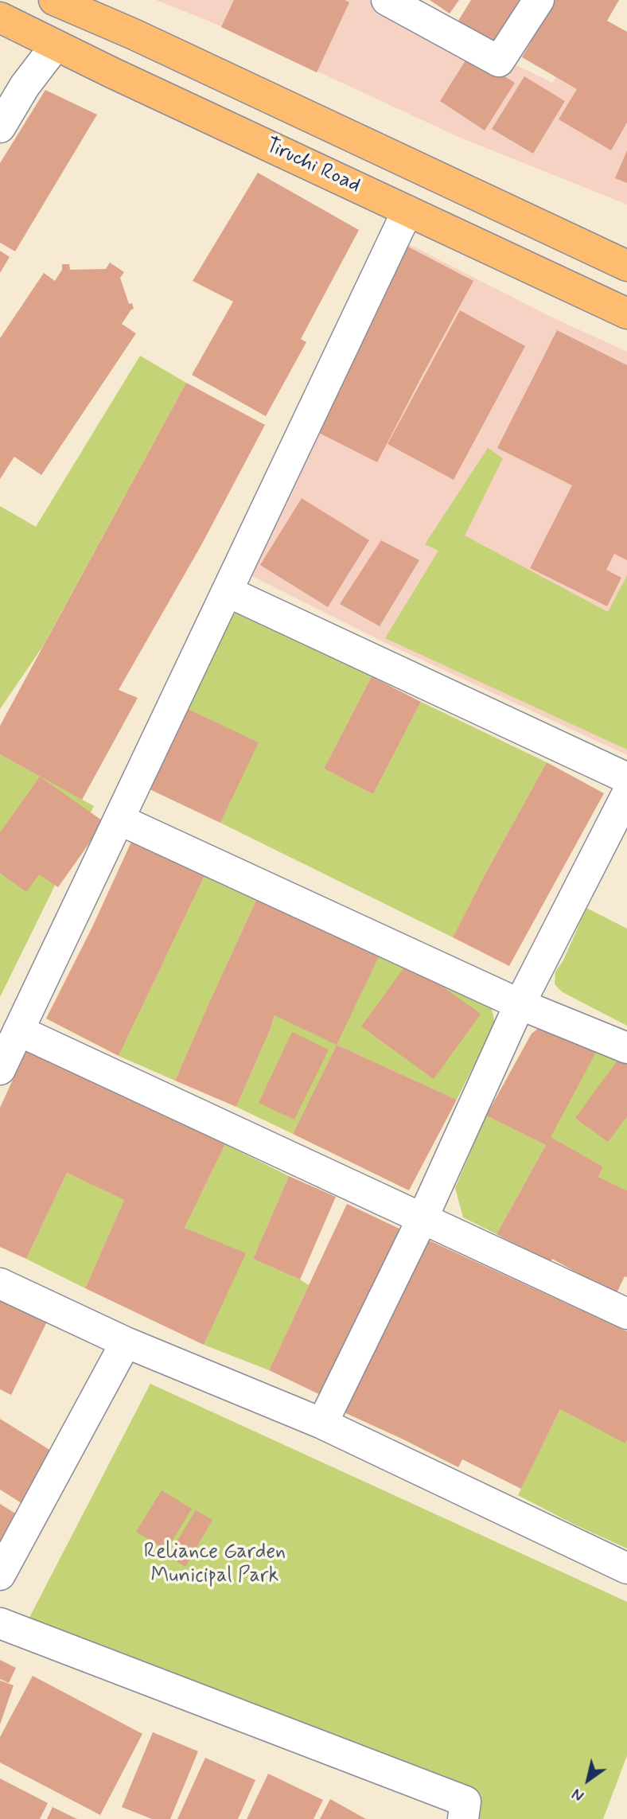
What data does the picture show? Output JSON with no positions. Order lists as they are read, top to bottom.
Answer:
{
  "streets": {
    "highway": ["Tiruchi Road"]
  },
  "parks": ["Reliance Garden Municipal Park"],
  "north": "bottom left"
}
